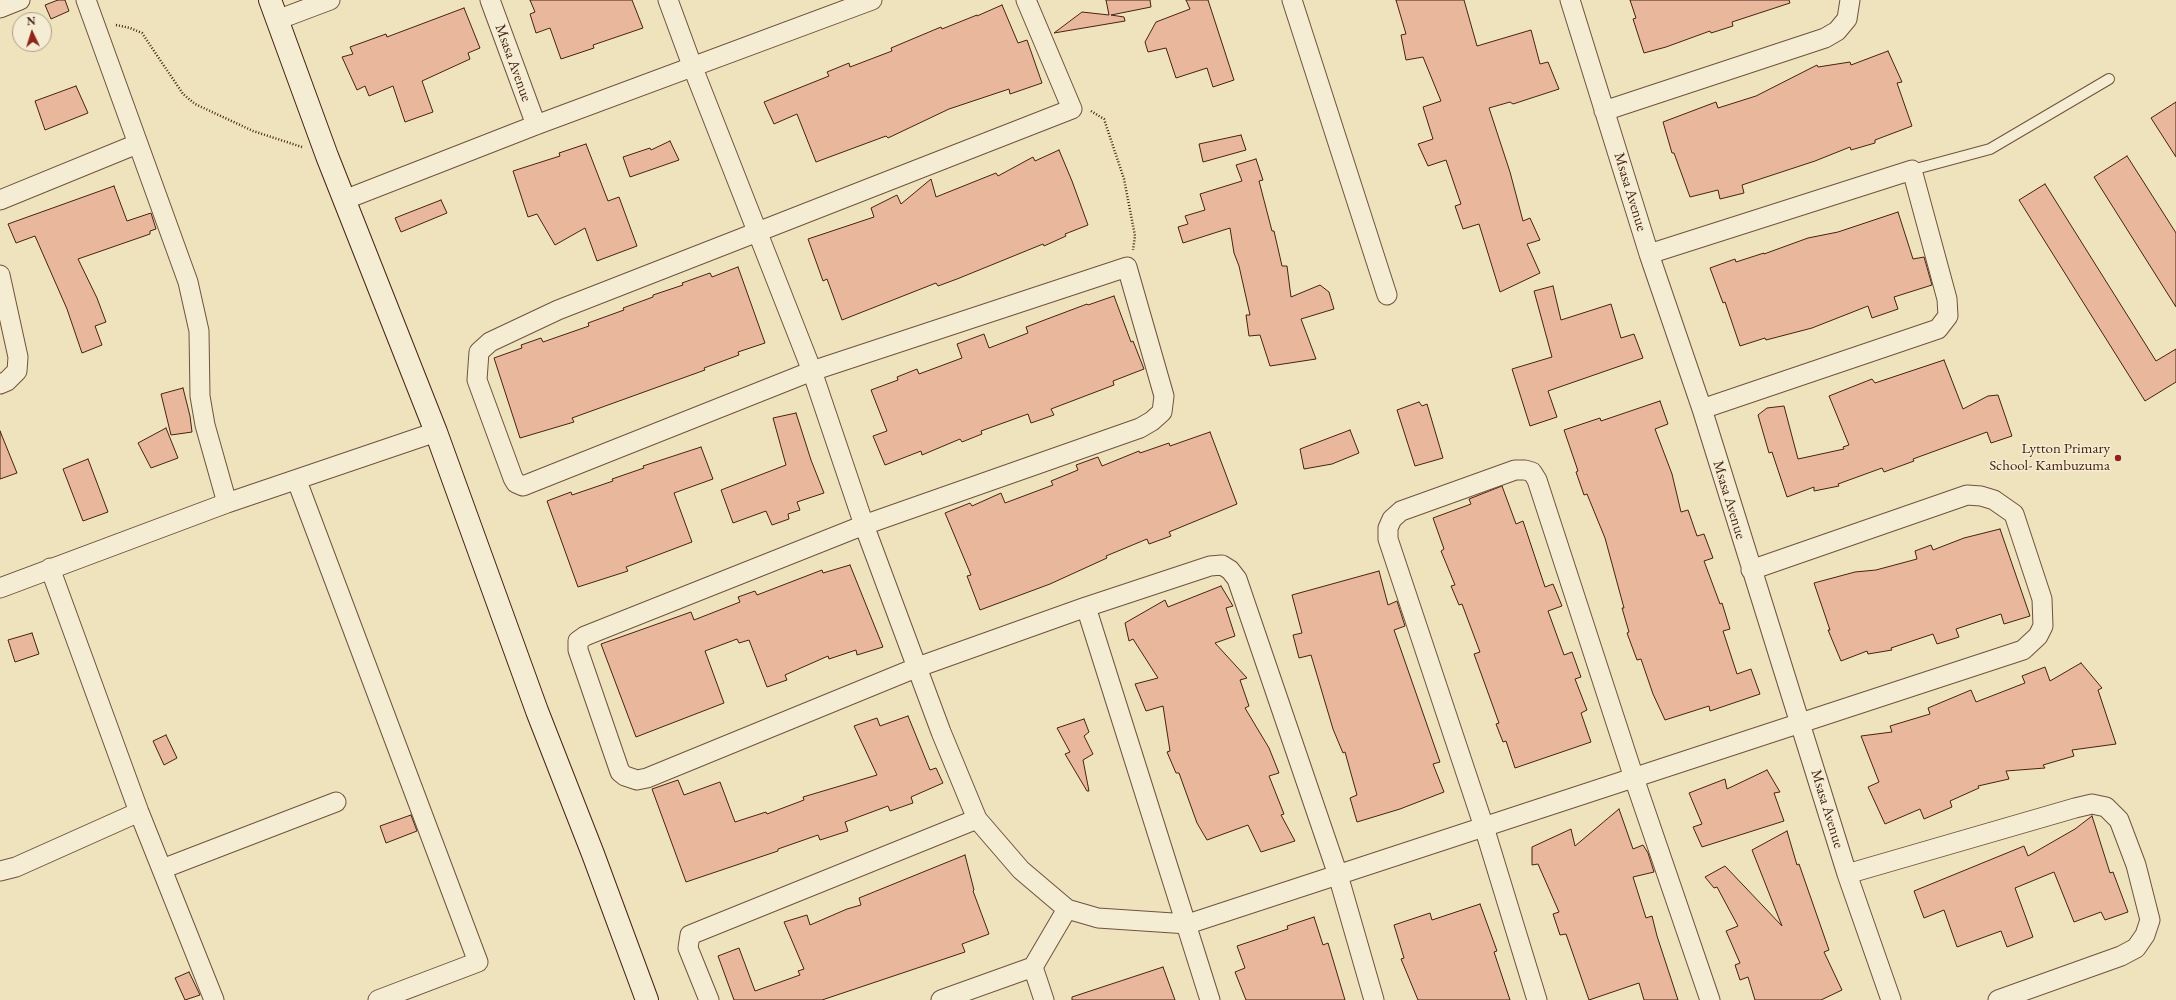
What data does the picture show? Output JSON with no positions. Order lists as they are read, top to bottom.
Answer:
{
  "streets": {
    "street": ["Msasa Avenue"]
  },
  "places": ["Lytton Primary School- Kambuzuma"],
  "north": "top"
}
